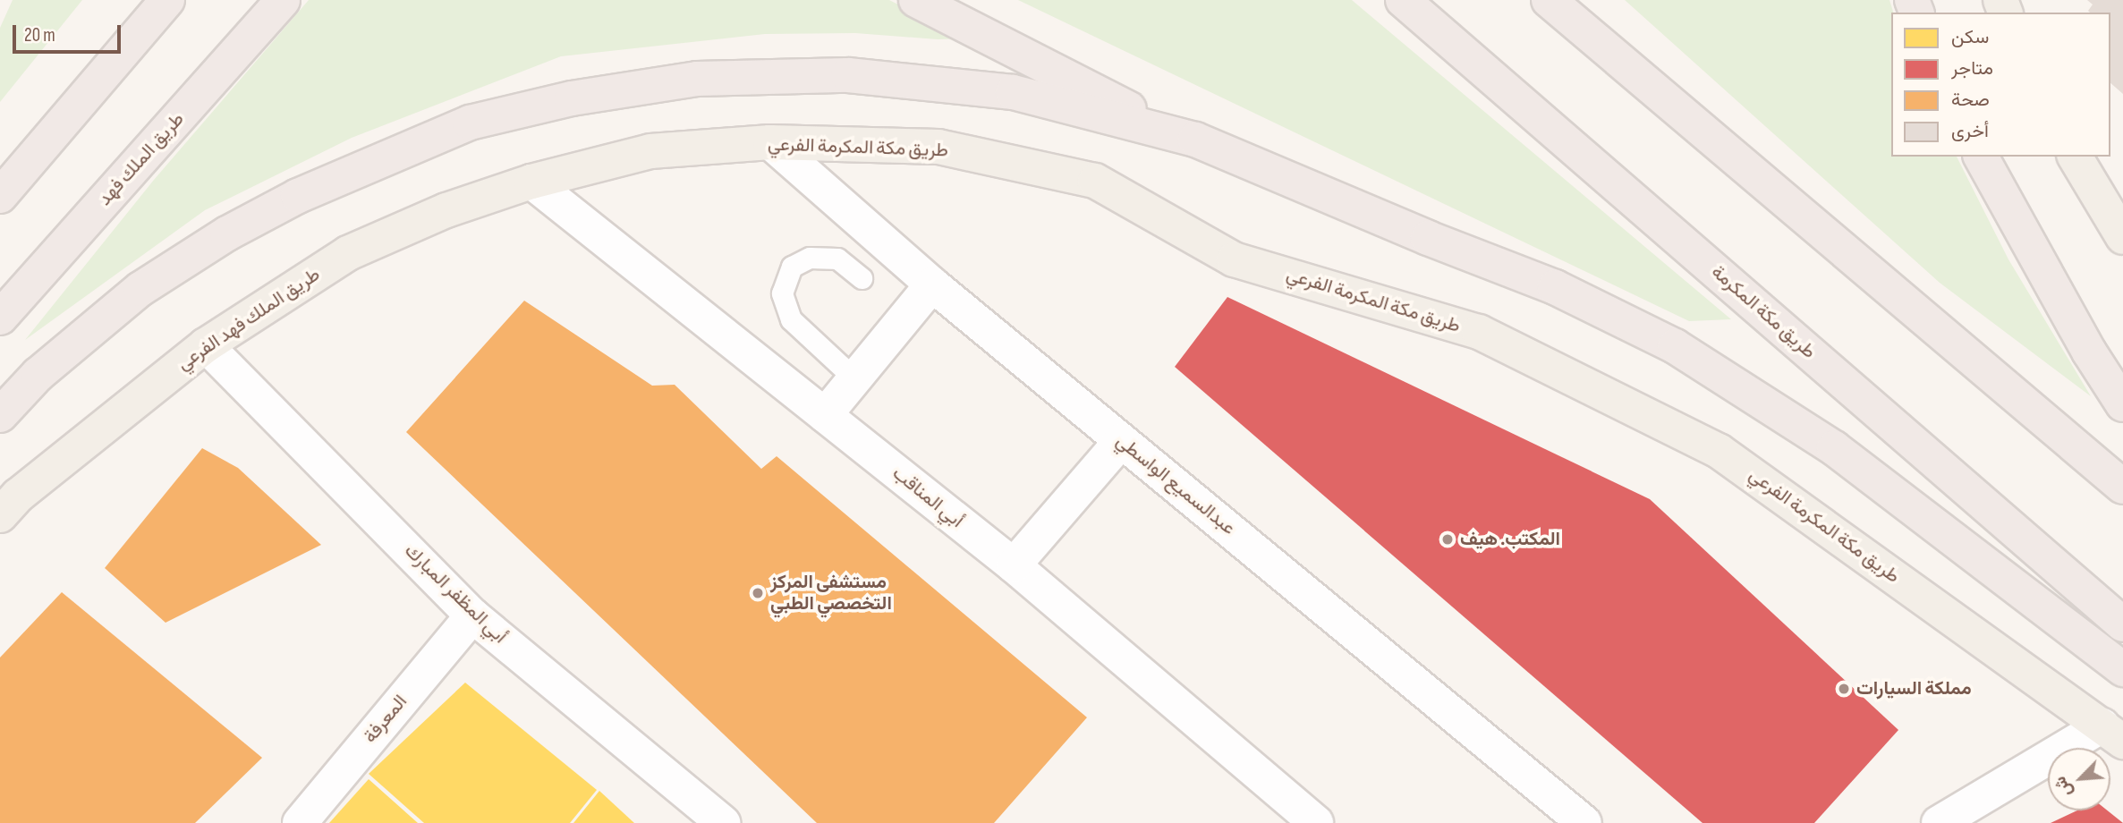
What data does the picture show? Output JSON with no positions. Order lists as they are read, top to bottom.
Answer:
{
  "streets": {
    "highway": ["طريق الملك فهد", "طريق مكة المكرمة"],
    "main road": ["طريق مكة المكرمة الفرعي", "طريق الملك فهد الفرعي"],
    "street": [
      "عبدالسميع الواسطي",
      "أبي المناقب",
      "أبي المظفر المبارك",
      "المعرفة"
    ]
  },
  "crossings": [
    ["طريق مكة المكرمة الفرعي", "طريق الملك فهد الفرعي"],
    ["طريق مكة المكرمة الفرعي", "عبدالسميع الواسطي"],
    ["طريق مكة المكرمة الفرعي", "أبي المناقب"],
    ["طريق الملك فهد الفرعي", "أبي المناقب"],
    ["طريق الملك فهد الفرعي", "أبي المظفر المبارك"],
    ["أبي المظفر المبارك", "المعرفة"]
  ],
  "places": ["المكتب. هيف", "مستشفى المركز التخصصي الطبي", "مملكة السيارات"],
  "legend": [
    "سكن",
    "متاجر",
    "صحة",
    "أخرى"
  ],
  "scale_bar": "20 m",
  "north": "bottom left"
}
